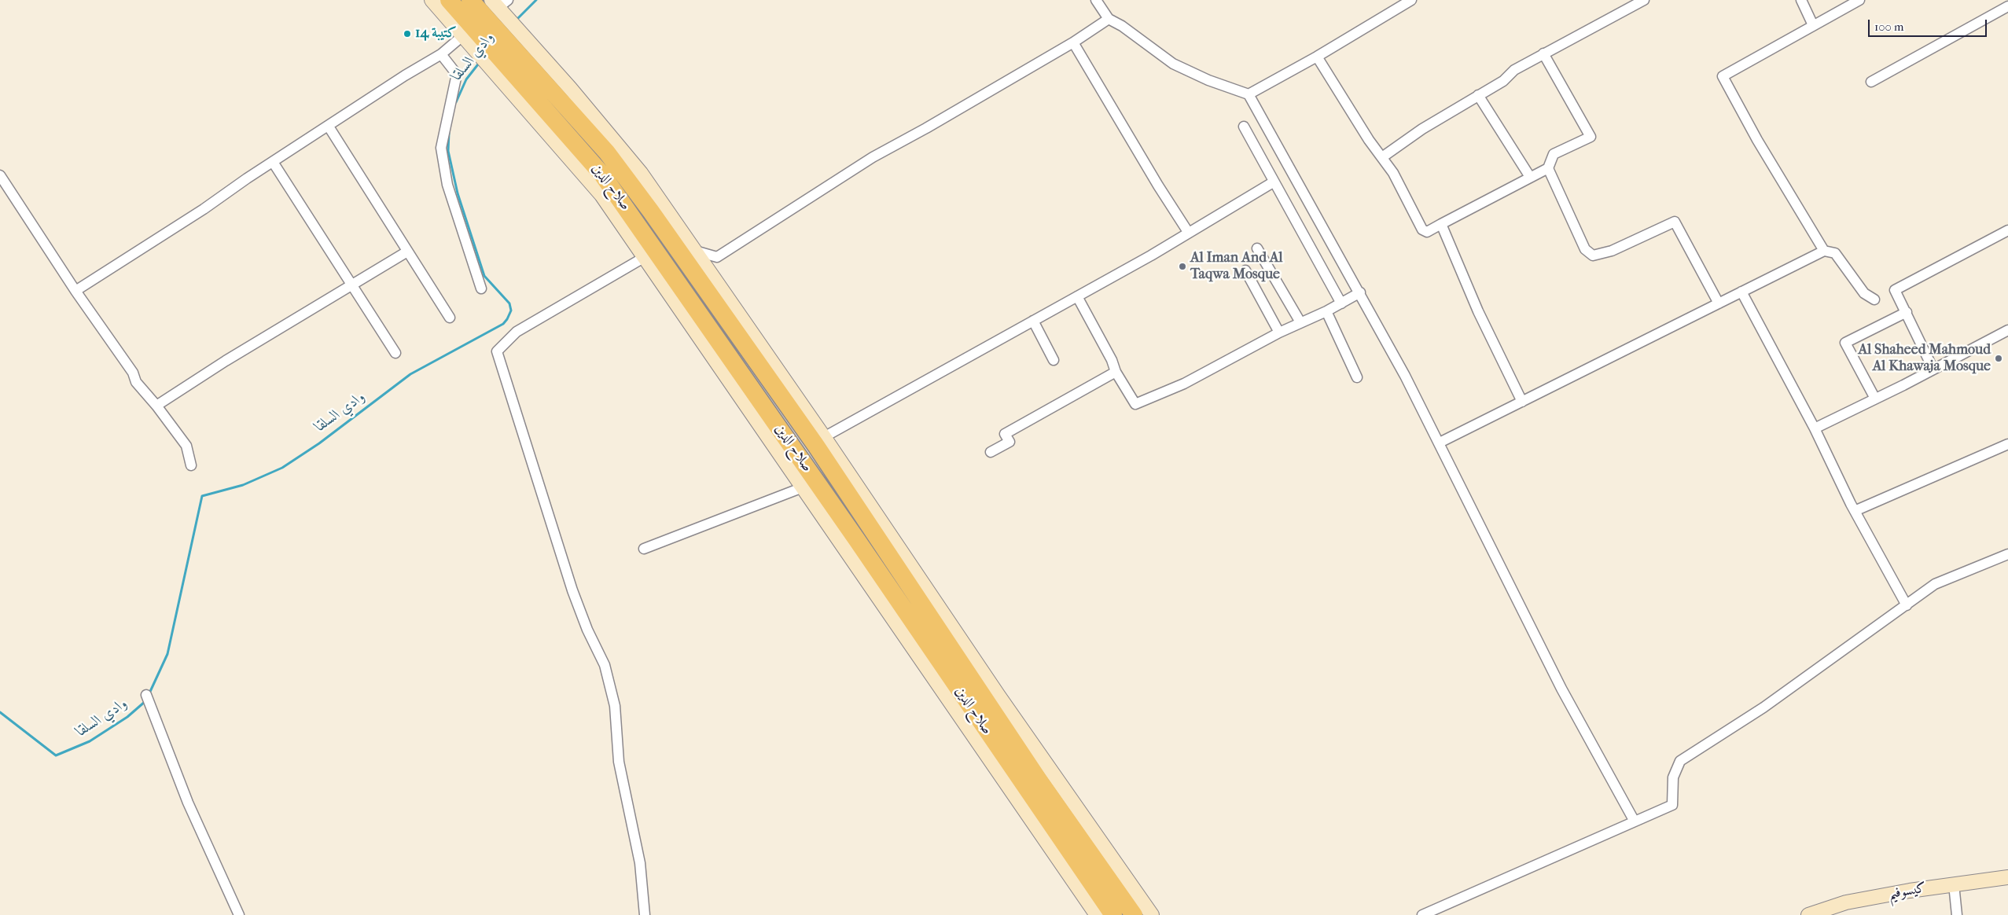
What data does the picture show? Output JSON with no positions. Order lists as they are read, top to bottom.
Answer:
{
  "streets": {
    "highway": ["صلاح الدين"],
    "main road": ["كيسوفيم"]
  },
  "water": ["وادي السلقا"],
  "places": ["كتيبة 14", "Al Iman And Al Taqwa Mosque", "Al Shaheed Mahmoud Al Khawaja Mosque"],
  "scale_bar": "100 m"
}
